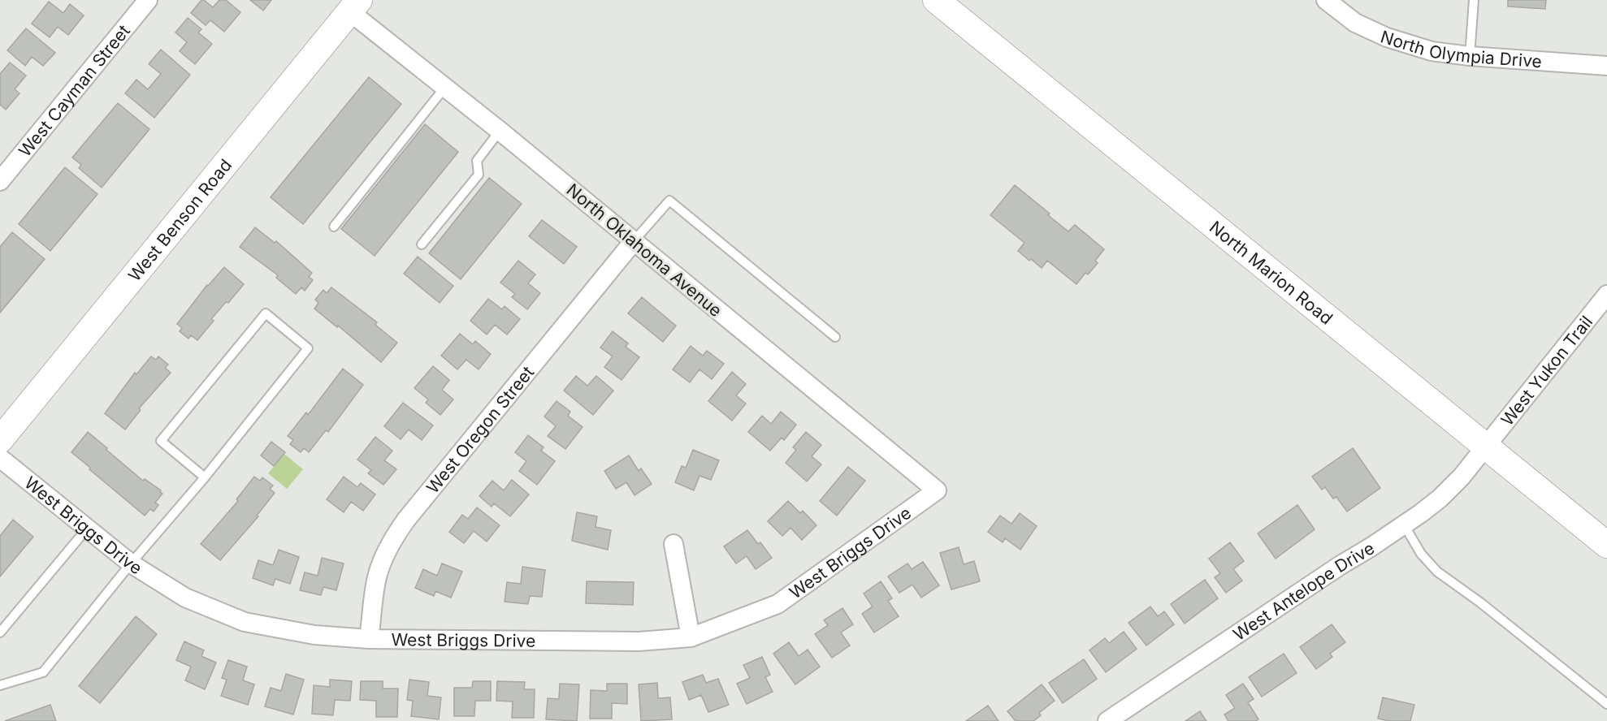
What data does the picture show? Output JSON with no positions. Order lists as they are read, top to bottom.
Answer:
{
  "streets": {
    "main road": ["West Benson Road", "North Marion Road"],
    "street": [
      "North Olympia Drive",
      "West Cayman Street",
      "North Oklahoma Avenue",
      "West Yukon Trail",
      "West Oregon Street",
      "West Briggs Drive",
      "West Antelope Drive"
    ]
  },
  "crossings": [
    ["West Benson Road", "North Oklahoma Avenue"],
    ["North Oklahoma Avenue", "West Oregon Street"],
    ["North Oklahoma Avenue", "West Briggs Drive"],
    ["North Marion Road", "West Yukon Trail"],
    ["North Marion Road", "West Antelope Drive"],
    ["West Yukon Trail", "West Antelope Drive"],
    ["West Oregon Street", "West Briggs Drive"]
  ]
}
